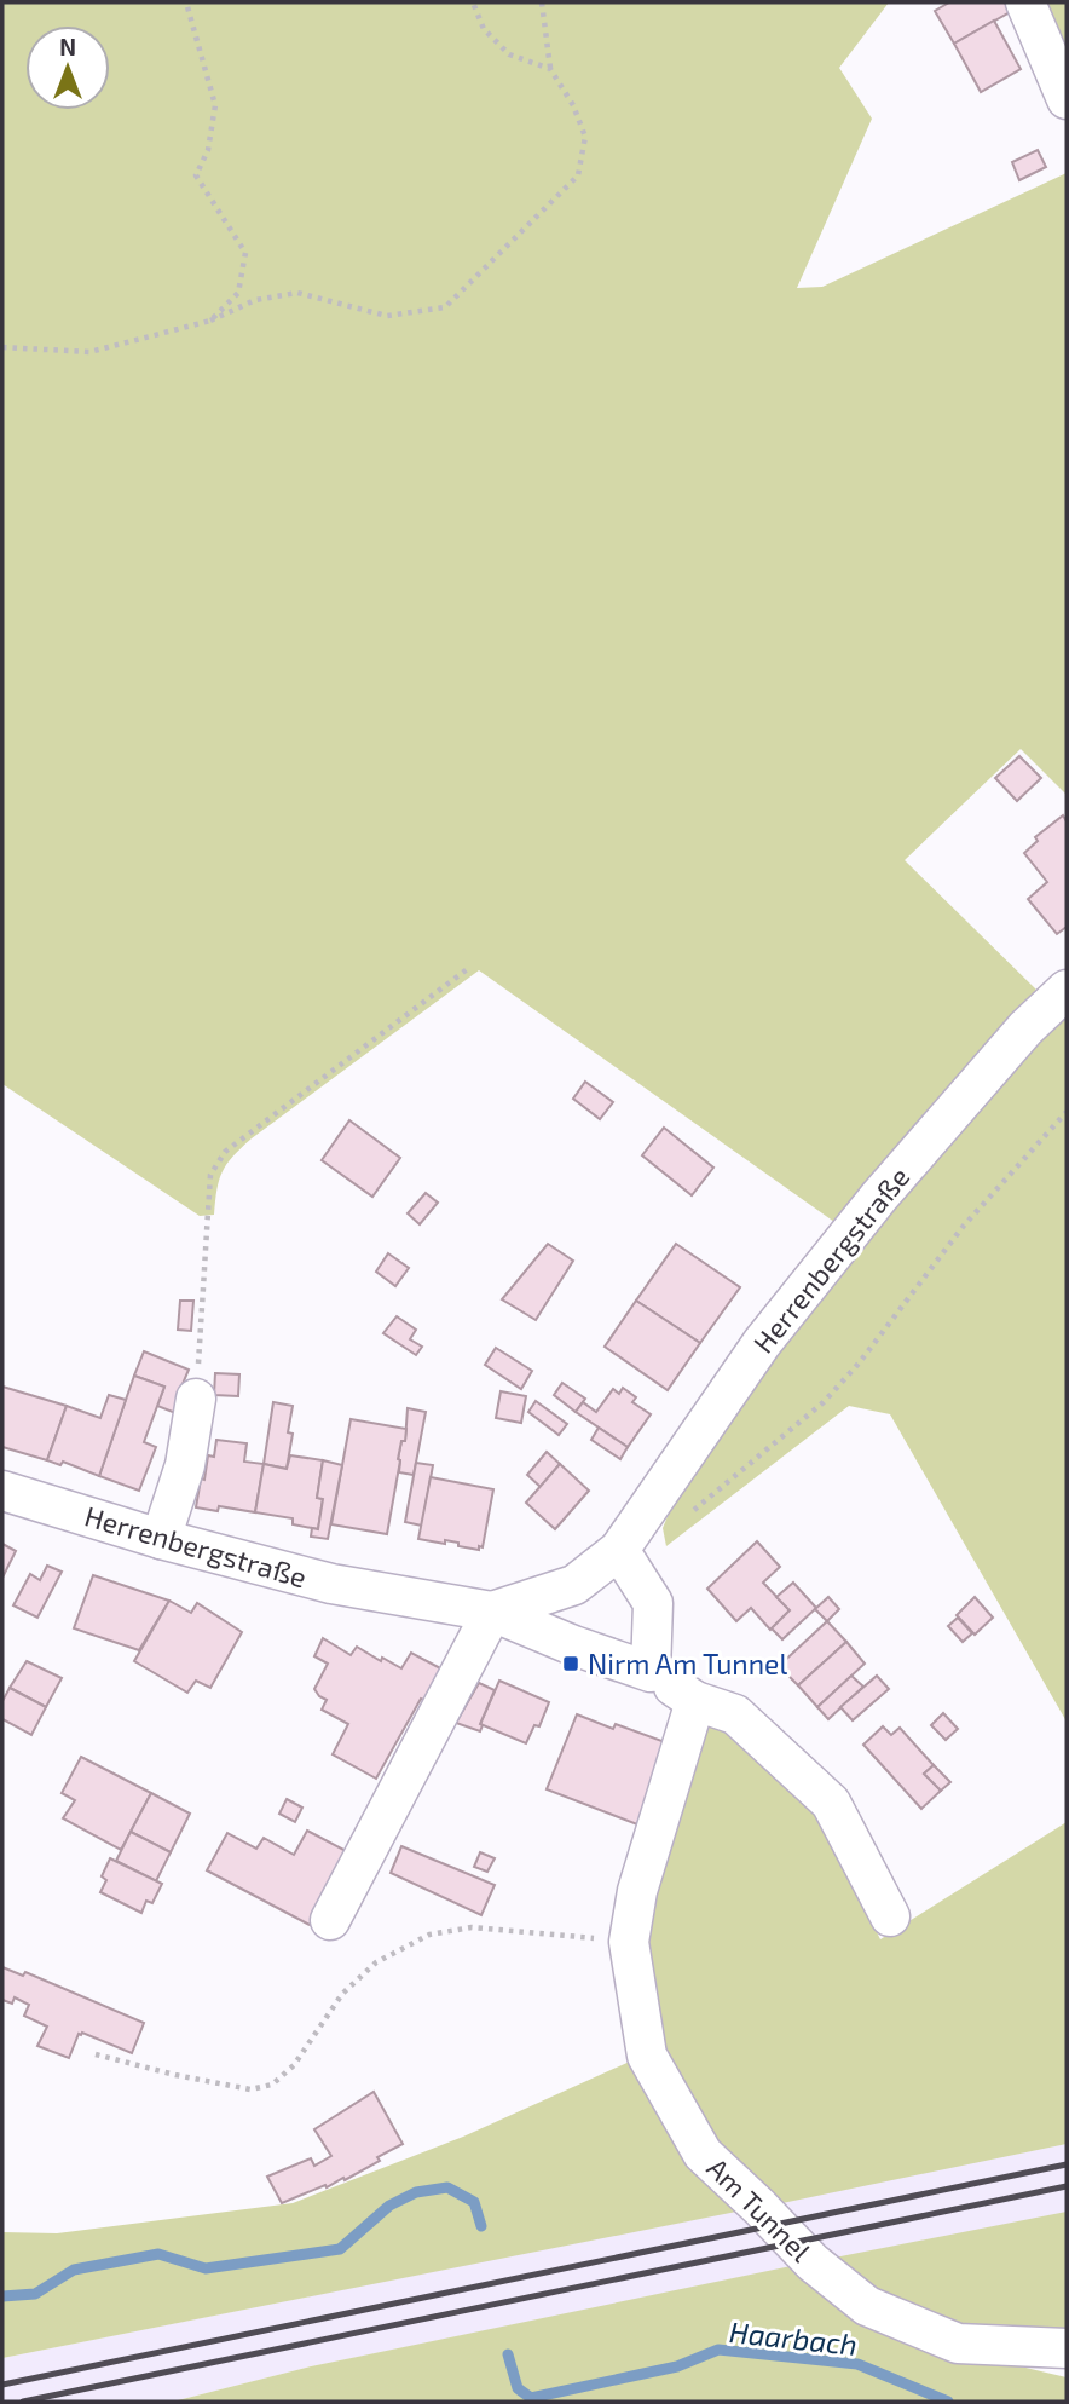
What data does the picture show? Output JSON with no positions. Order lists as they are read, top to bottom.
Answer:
{
  "streets": {
    "street": ["Herrenbergstraße", "Am Tunnel"]
  },
  "water": ["Haarbach"],
  "places": {
    "transit": ["Nirm Am Tunnel"]
  },
  "north": "top"
}
